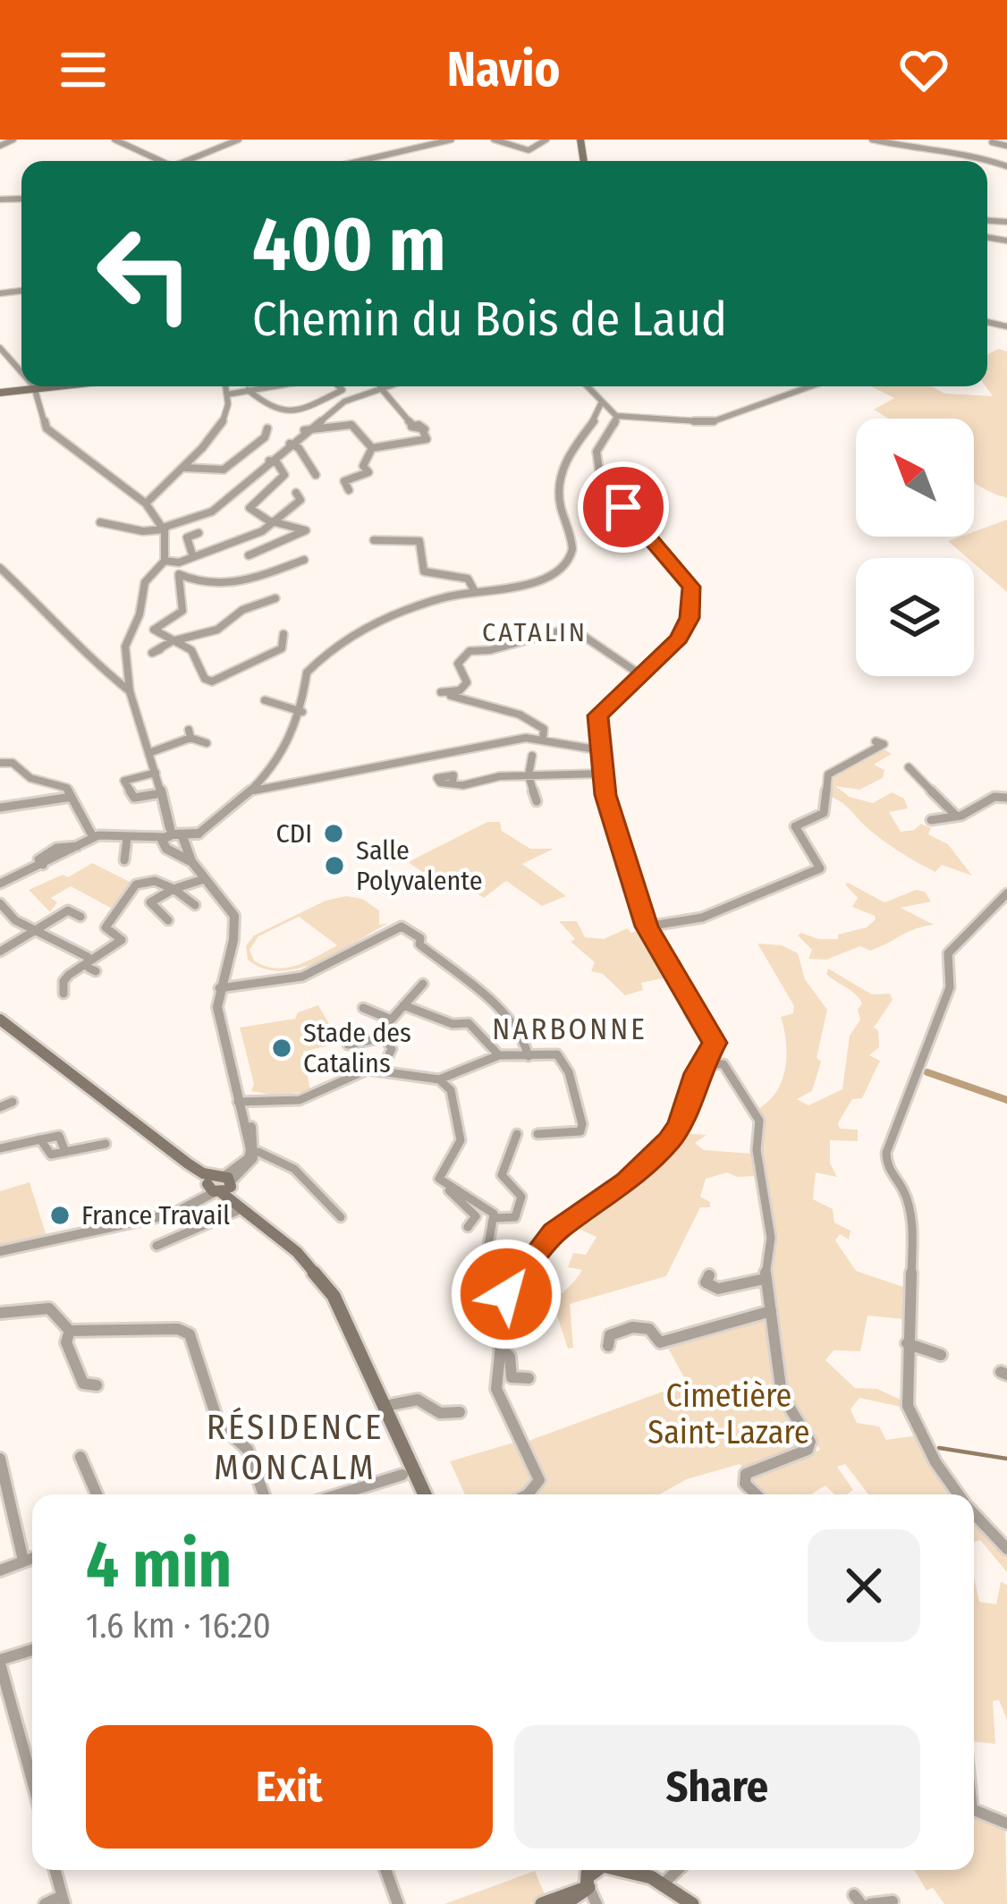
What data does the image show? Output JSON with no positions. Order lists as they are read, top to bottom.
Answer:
{
  "districts": ["CATALIN", "NARBONNE", "RÉSIDENCE MONCALM"],
  "parks": ["Cimetière Saint-Lazare"],
  "places": [
    "CDI",
    "Salle Polyvalente",
    "Stade des Catalins",
    "France Travail"
  ],
  "north": "top left",
  "page": {
    "header": "Navio",
    "turn": ["400 m", "Chemin du Bois de Laud"],
    "heading": ["4 min", "1.6 km · 16:20"],
    "buttons": ["Exit", "Share"]
  }
}
